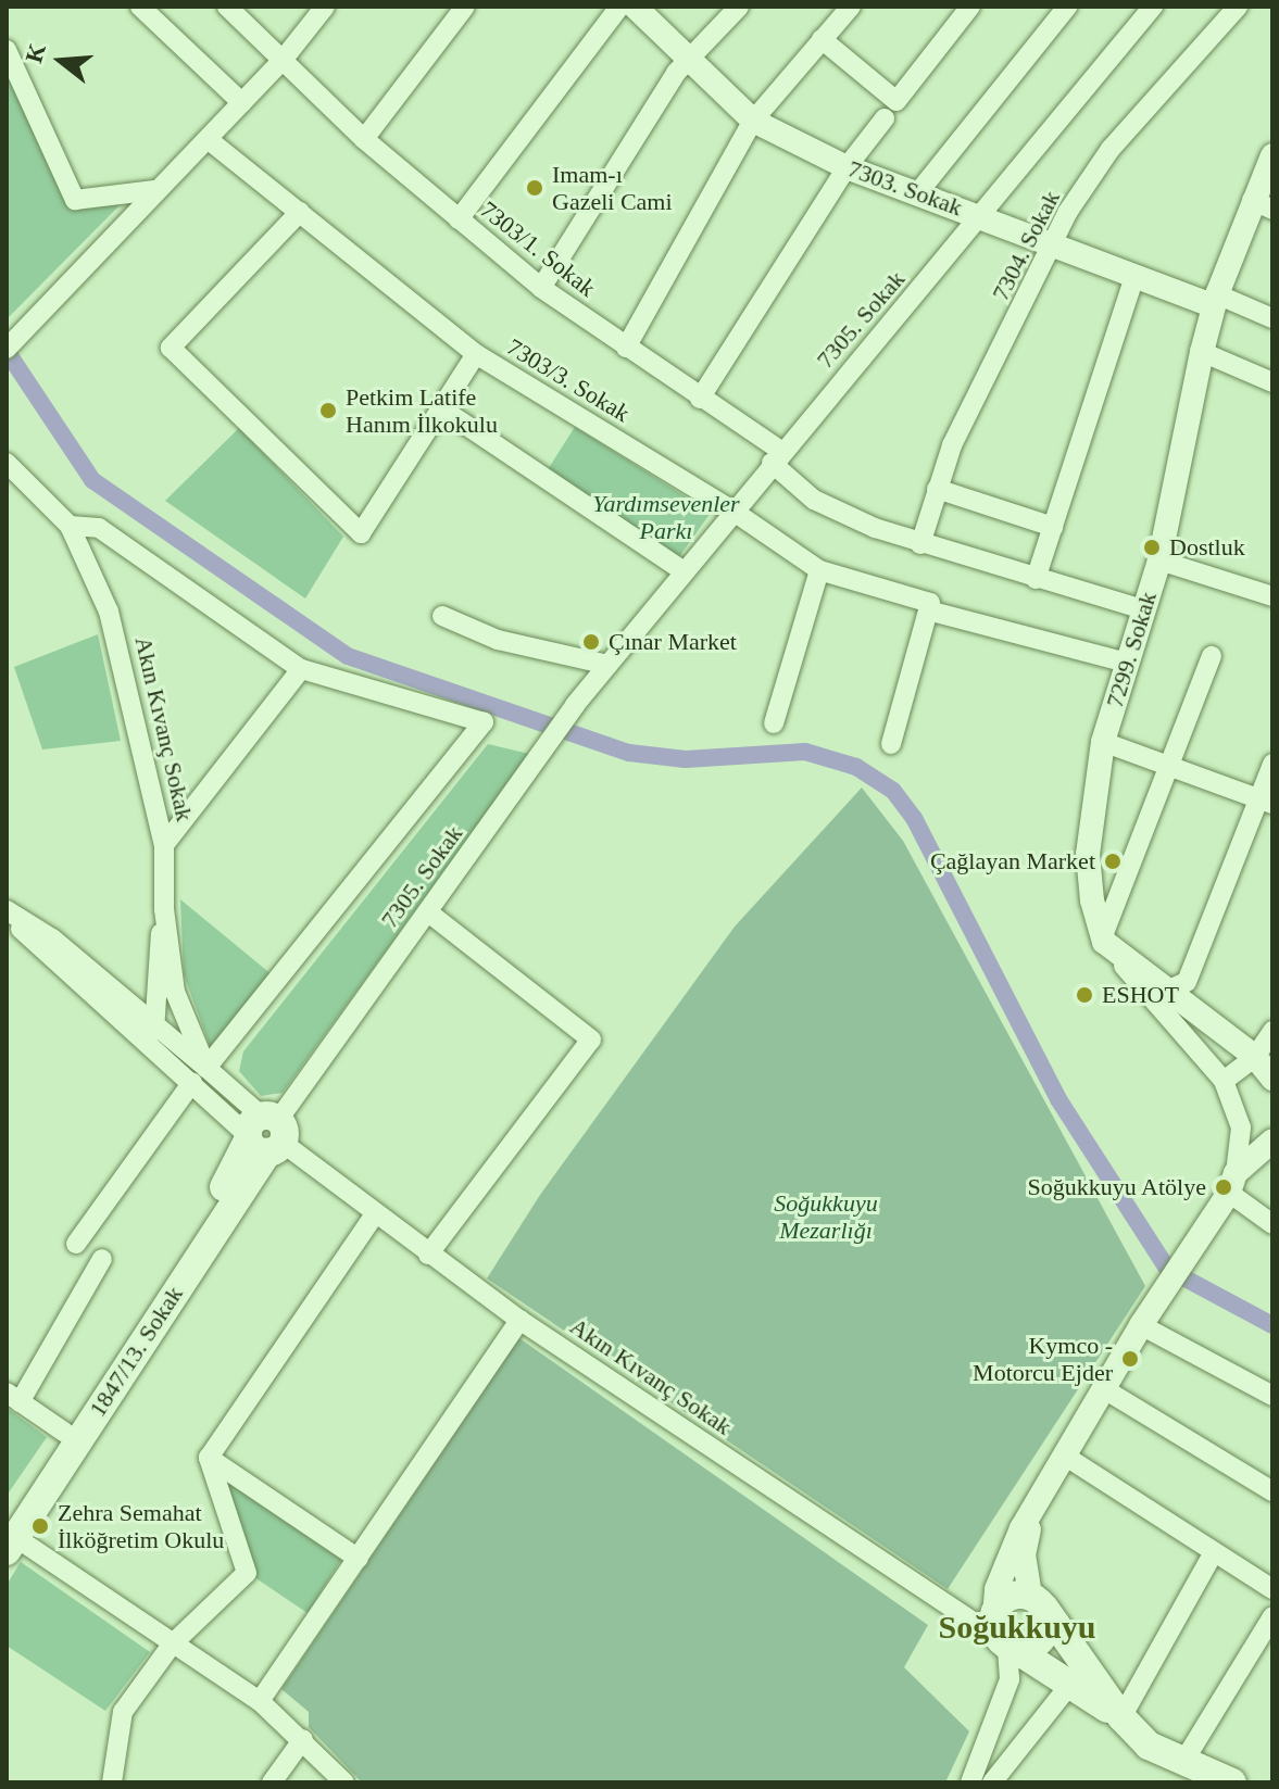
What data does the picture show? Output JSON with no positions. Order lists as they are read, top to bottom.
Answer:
{
  "streets": {
    "main road": ["1847/13. Sokak"],
    "street": [
      "7303. Sokak",
      "7304. Sokak",
      "7303/1. Sokak",
      "7305. Sokak",
      "7303/3. Sokak",
      "7299. Sokak",
      "Akın Kıvanç Sokak"
    ]
  },
  "crossings": [
    ["7303. Sokak", "7304. Sokak"],
    ["7303. Sokak", "7305. Sokak"],
    ["7303. Sokak", "7299. Sokak"],
    ["7304. Sokak", "7303/1. Sokak"],
    ["7303/1. Sokak", "7305. Sokak"],
    ["7303/1. Sokak", "7299. Sokak"],
    ["7305. Sokak", "7303/3. Sokak"],
    ["7305. Sokak", "Akın Kıvanç Sokak"],
    ["7305. Sokak", "1847/13. Sokak"],
    ["7303/3. Sokak", "7299. Sokak"],
    ["Akın Kıvanç Sokak", "1847/13. Sokak"]
  ],
  "districts": ["Soğukkuyu"],
  "parks": ["Yardımsevenler Parkı", "Soğukkuyu Mezarlığı"],
  "places": [
    "Imam-ı Gazeli Cami",
    "Petkim Latife Hanım İlkokulu",
    "Dostluk",
    "Çınar Market",
    "Çağlayan Market",
    "ESHOT",
    "Soğukkuyu Atölye",
    "Kymco - Motorcu Ejder",
    "Zehra Semahat İlköğretim Okulu"
  ],
  "north": "left"
}
